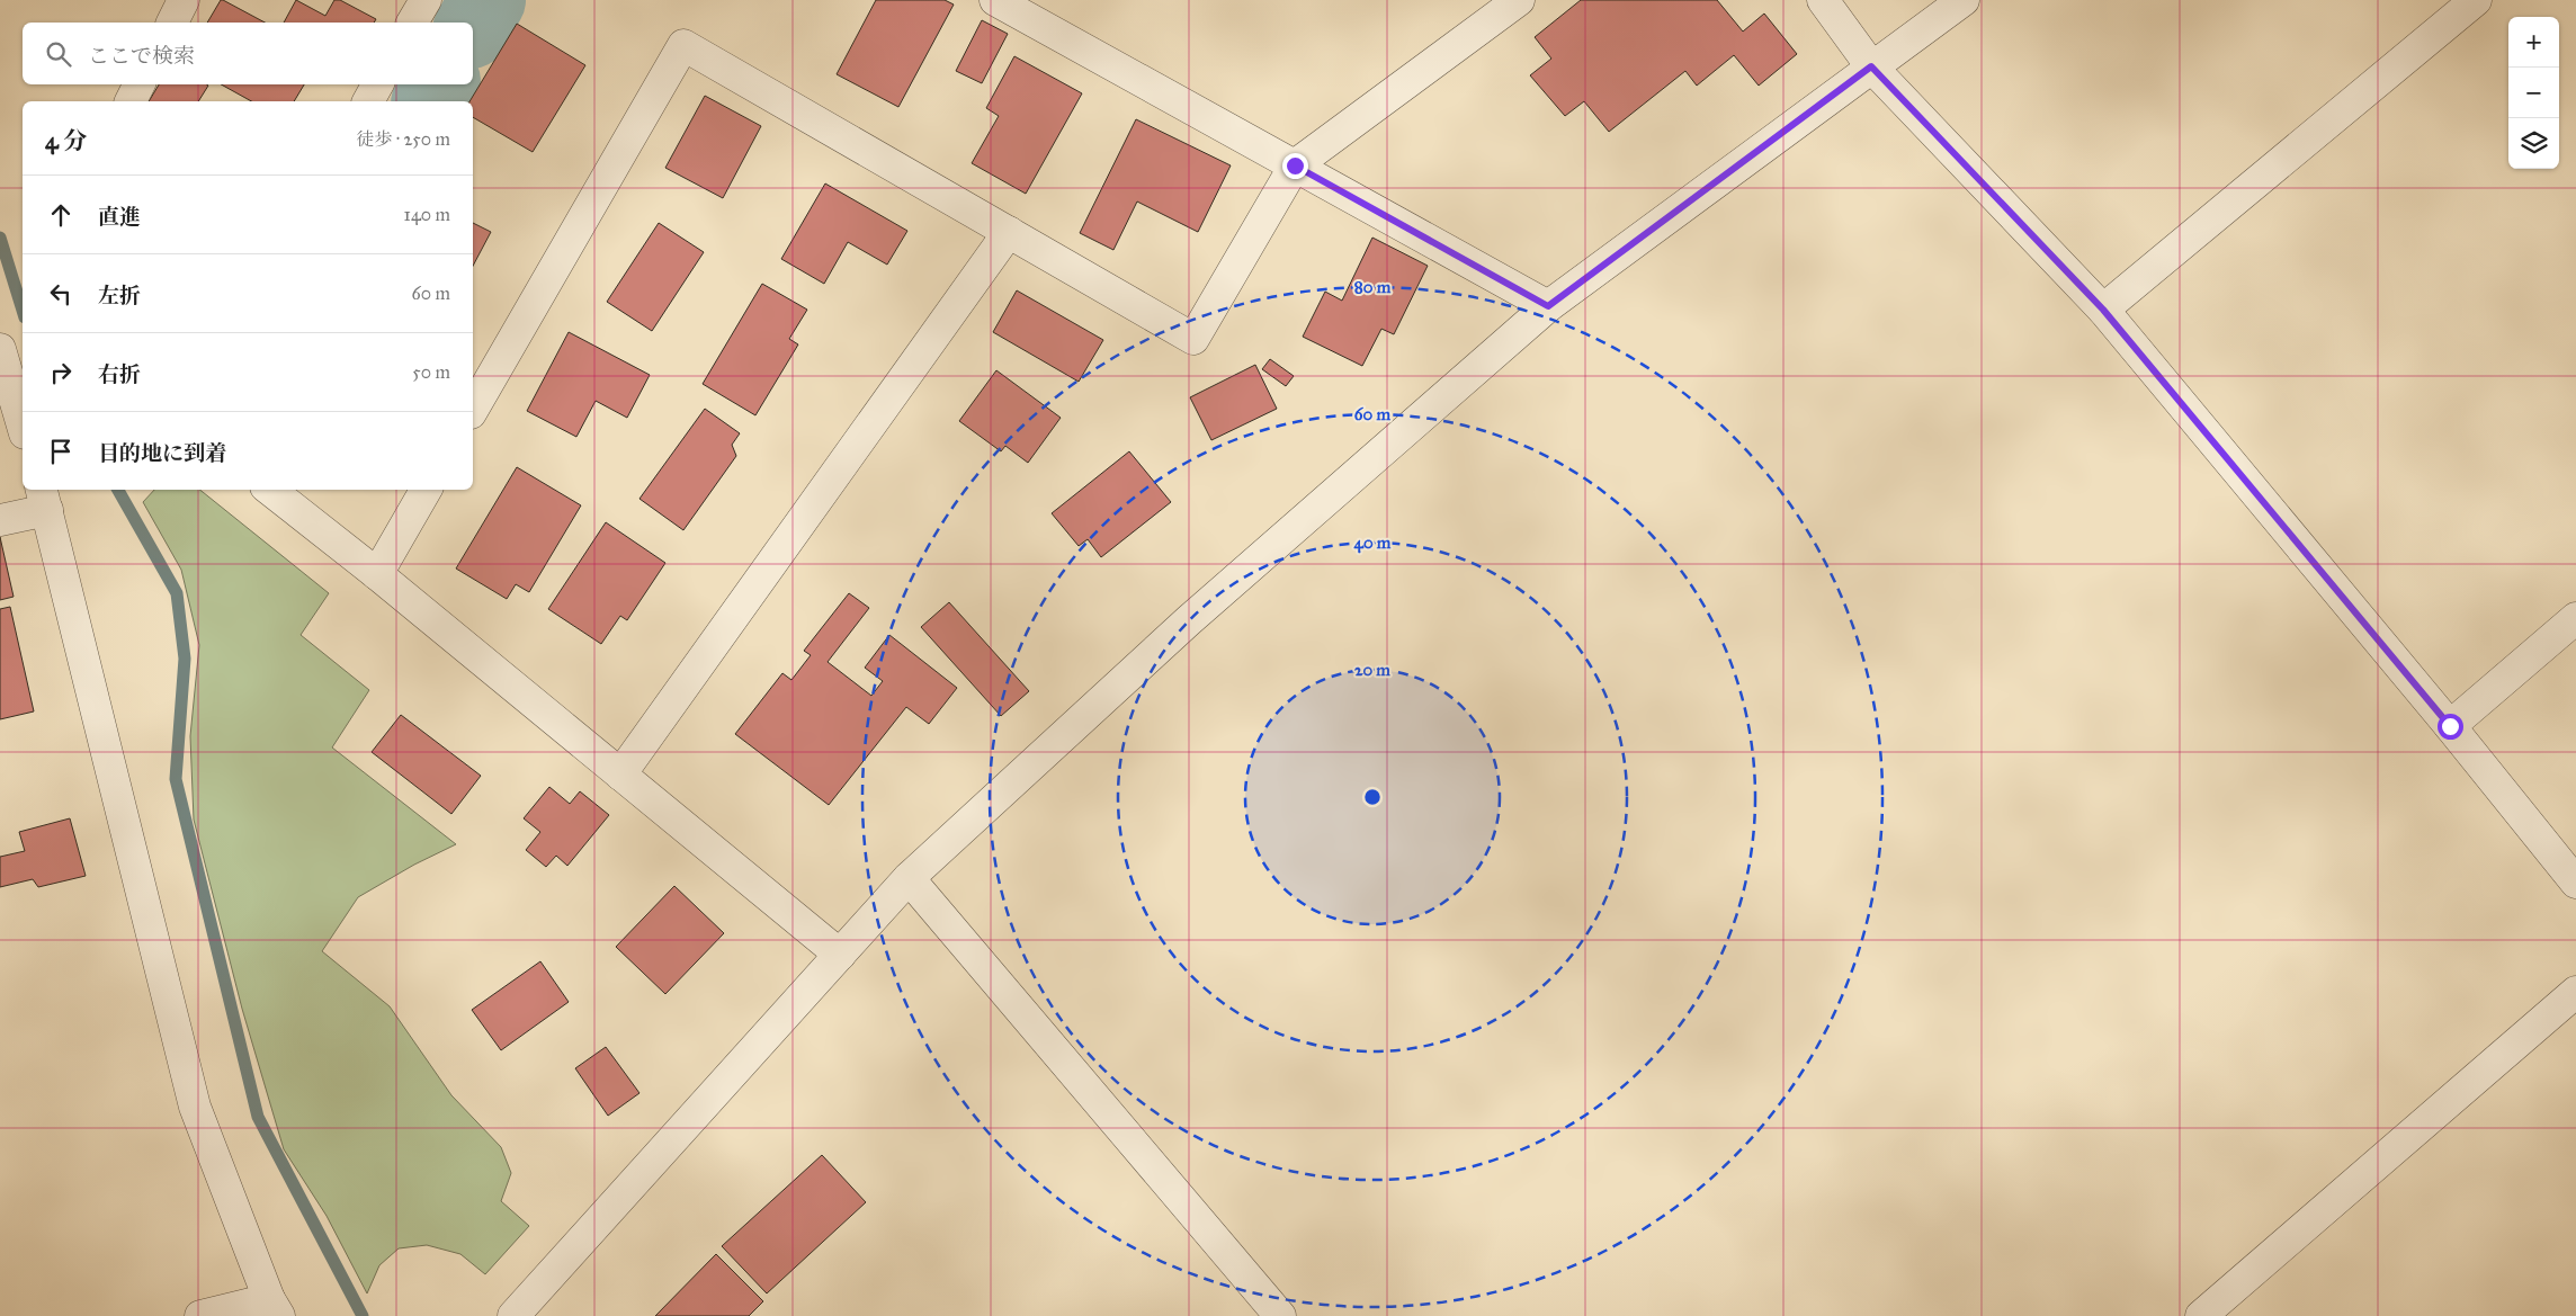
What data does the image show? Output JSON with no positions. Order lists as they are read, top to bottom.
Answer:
{
  "page": {
    "map_buttons": ["+", "−"],
    "search": "ここで検索",
    "heading": ["4 分", "徒歩 · 250 m"],
    "list": [
      ["直進", "140 m"],
      ["左折", "60 m"],
      ["右折", "50 m"],
      "目的地に到着"
    ]
  },
  "rings": [
    "80 m",
    "60 m",
    "40 m",
    "20 m"
  ]
}
